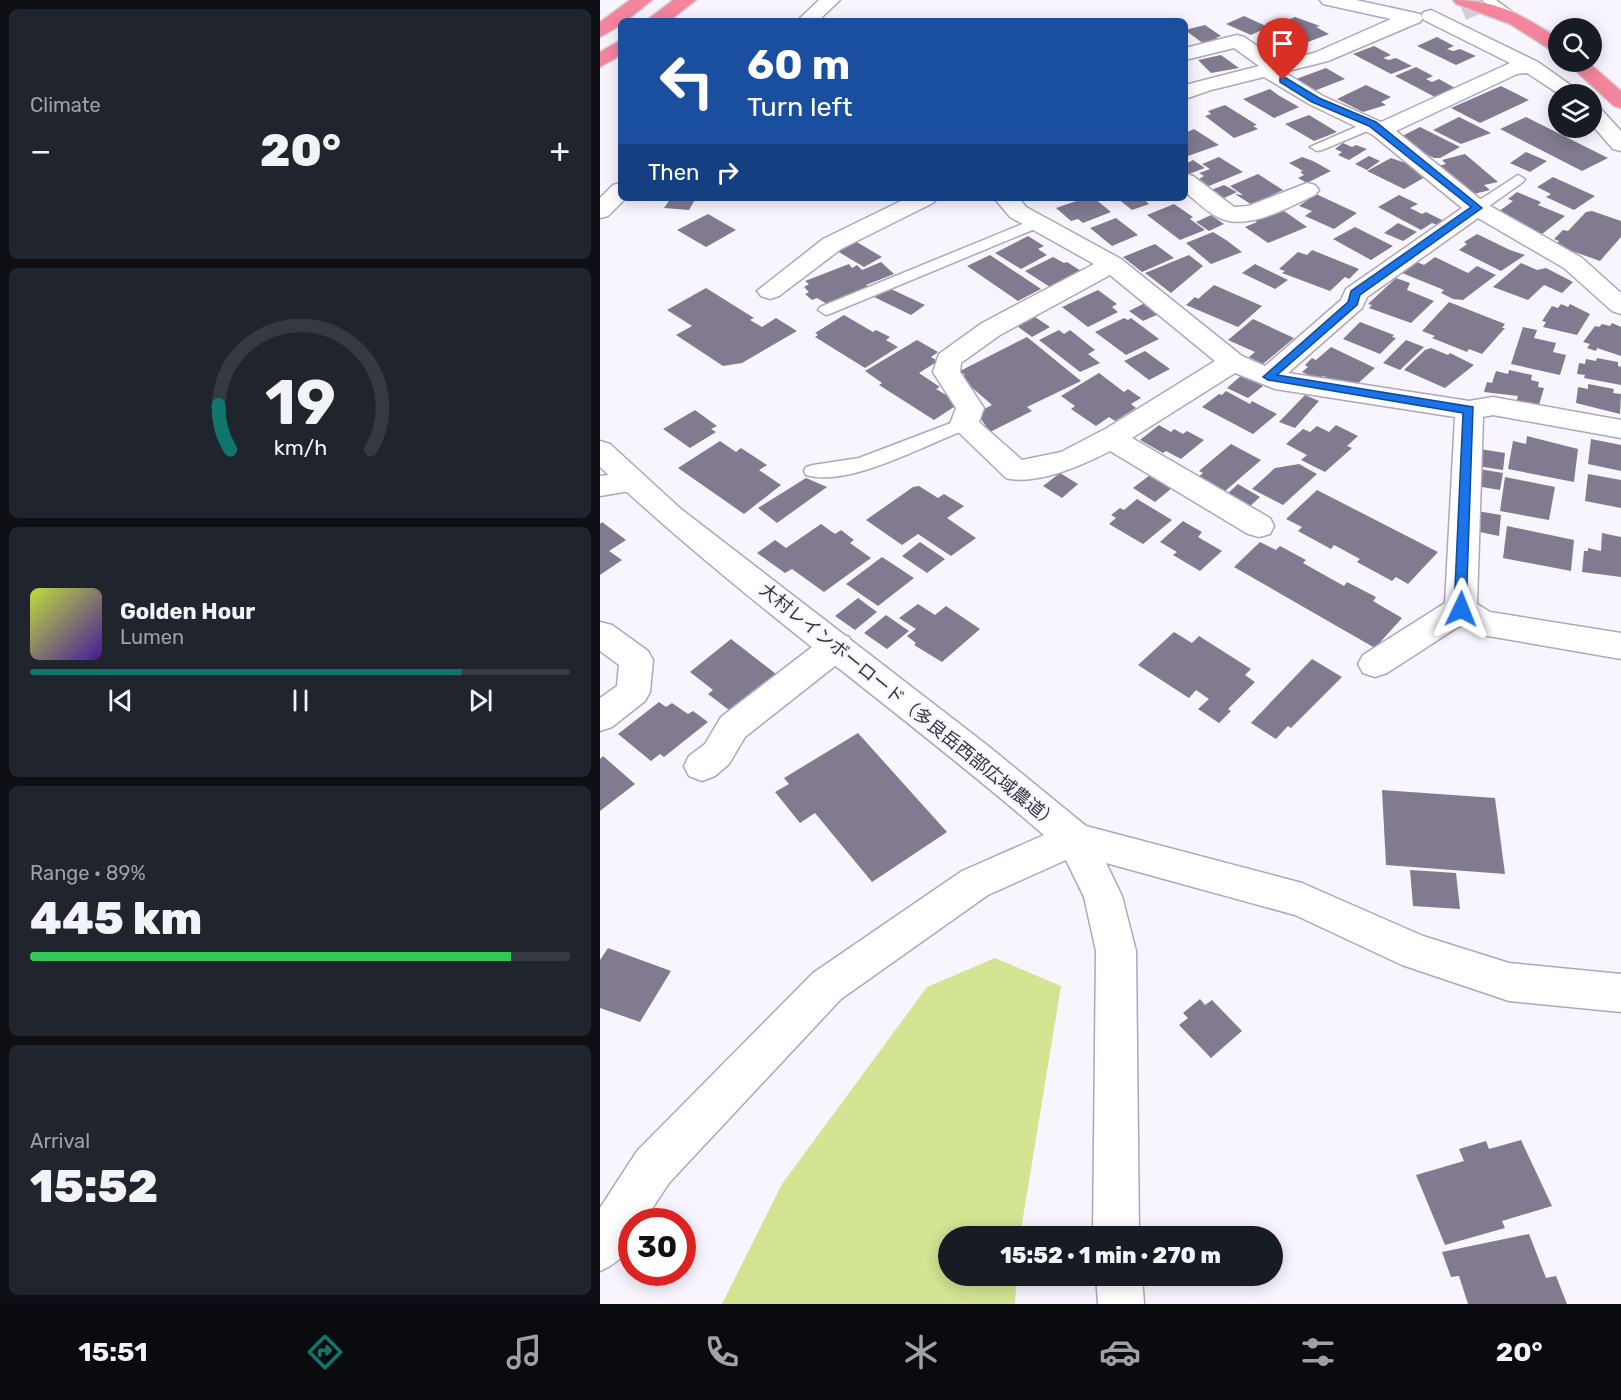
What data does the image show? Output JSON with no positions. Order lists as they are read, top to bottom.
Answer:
{
  "streets": {
    "street": ["大村レインボーロード（多良岳西部広域農道）"]
  },
  "page": {
    "tile": [
      "Climate",
      ["Range · 89%", "445 km"],
      ["Arrival", "15:52"]
    ],
    "turn": ["60 m", "Turn left"],
    "heat": ["−", "20°", "+"],
    "then": "Then",
    "song": ["Golden Hour", "Lumen"],
    "limit": "30",
    "trip": "15:52 · 1 min · 270 m",
    "tabs": ["15:51", "20°"],
    "gauge": ["19", "km/h"]
  }
}
